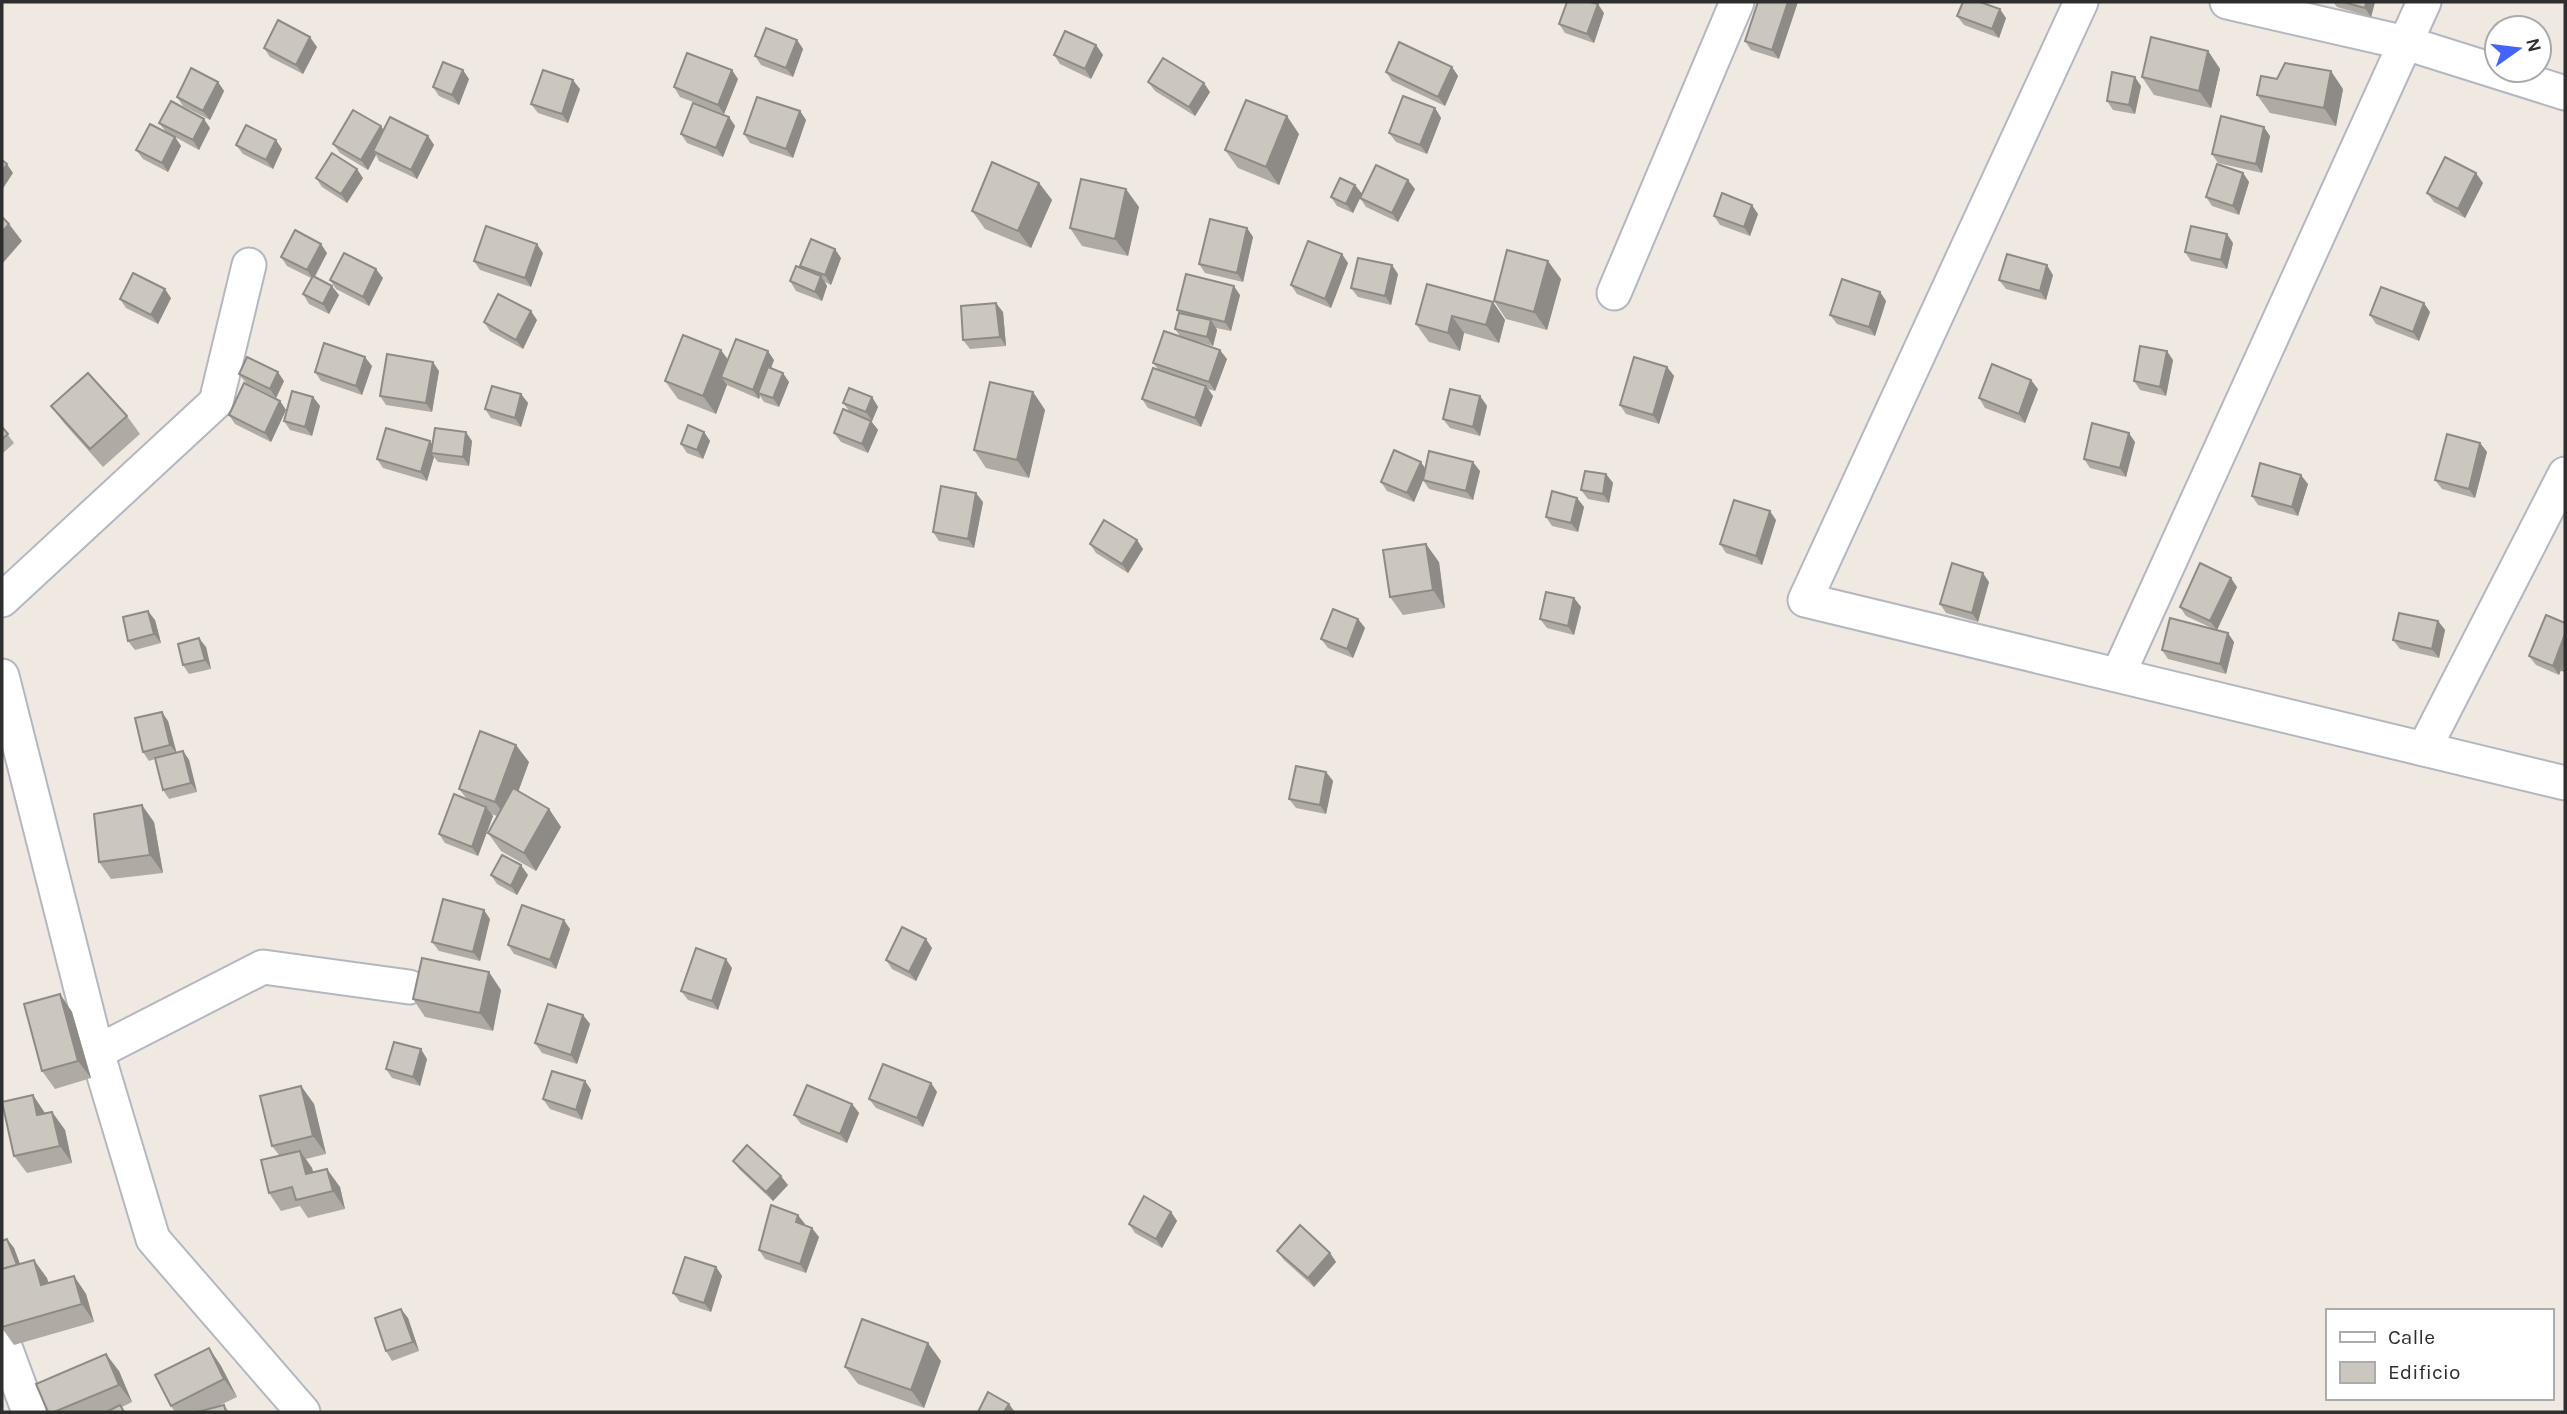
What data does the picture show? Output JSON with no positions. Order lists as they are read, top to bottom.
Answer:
{
  "legend": ["Calle", "Edificio"],
  "north": "right"
}
